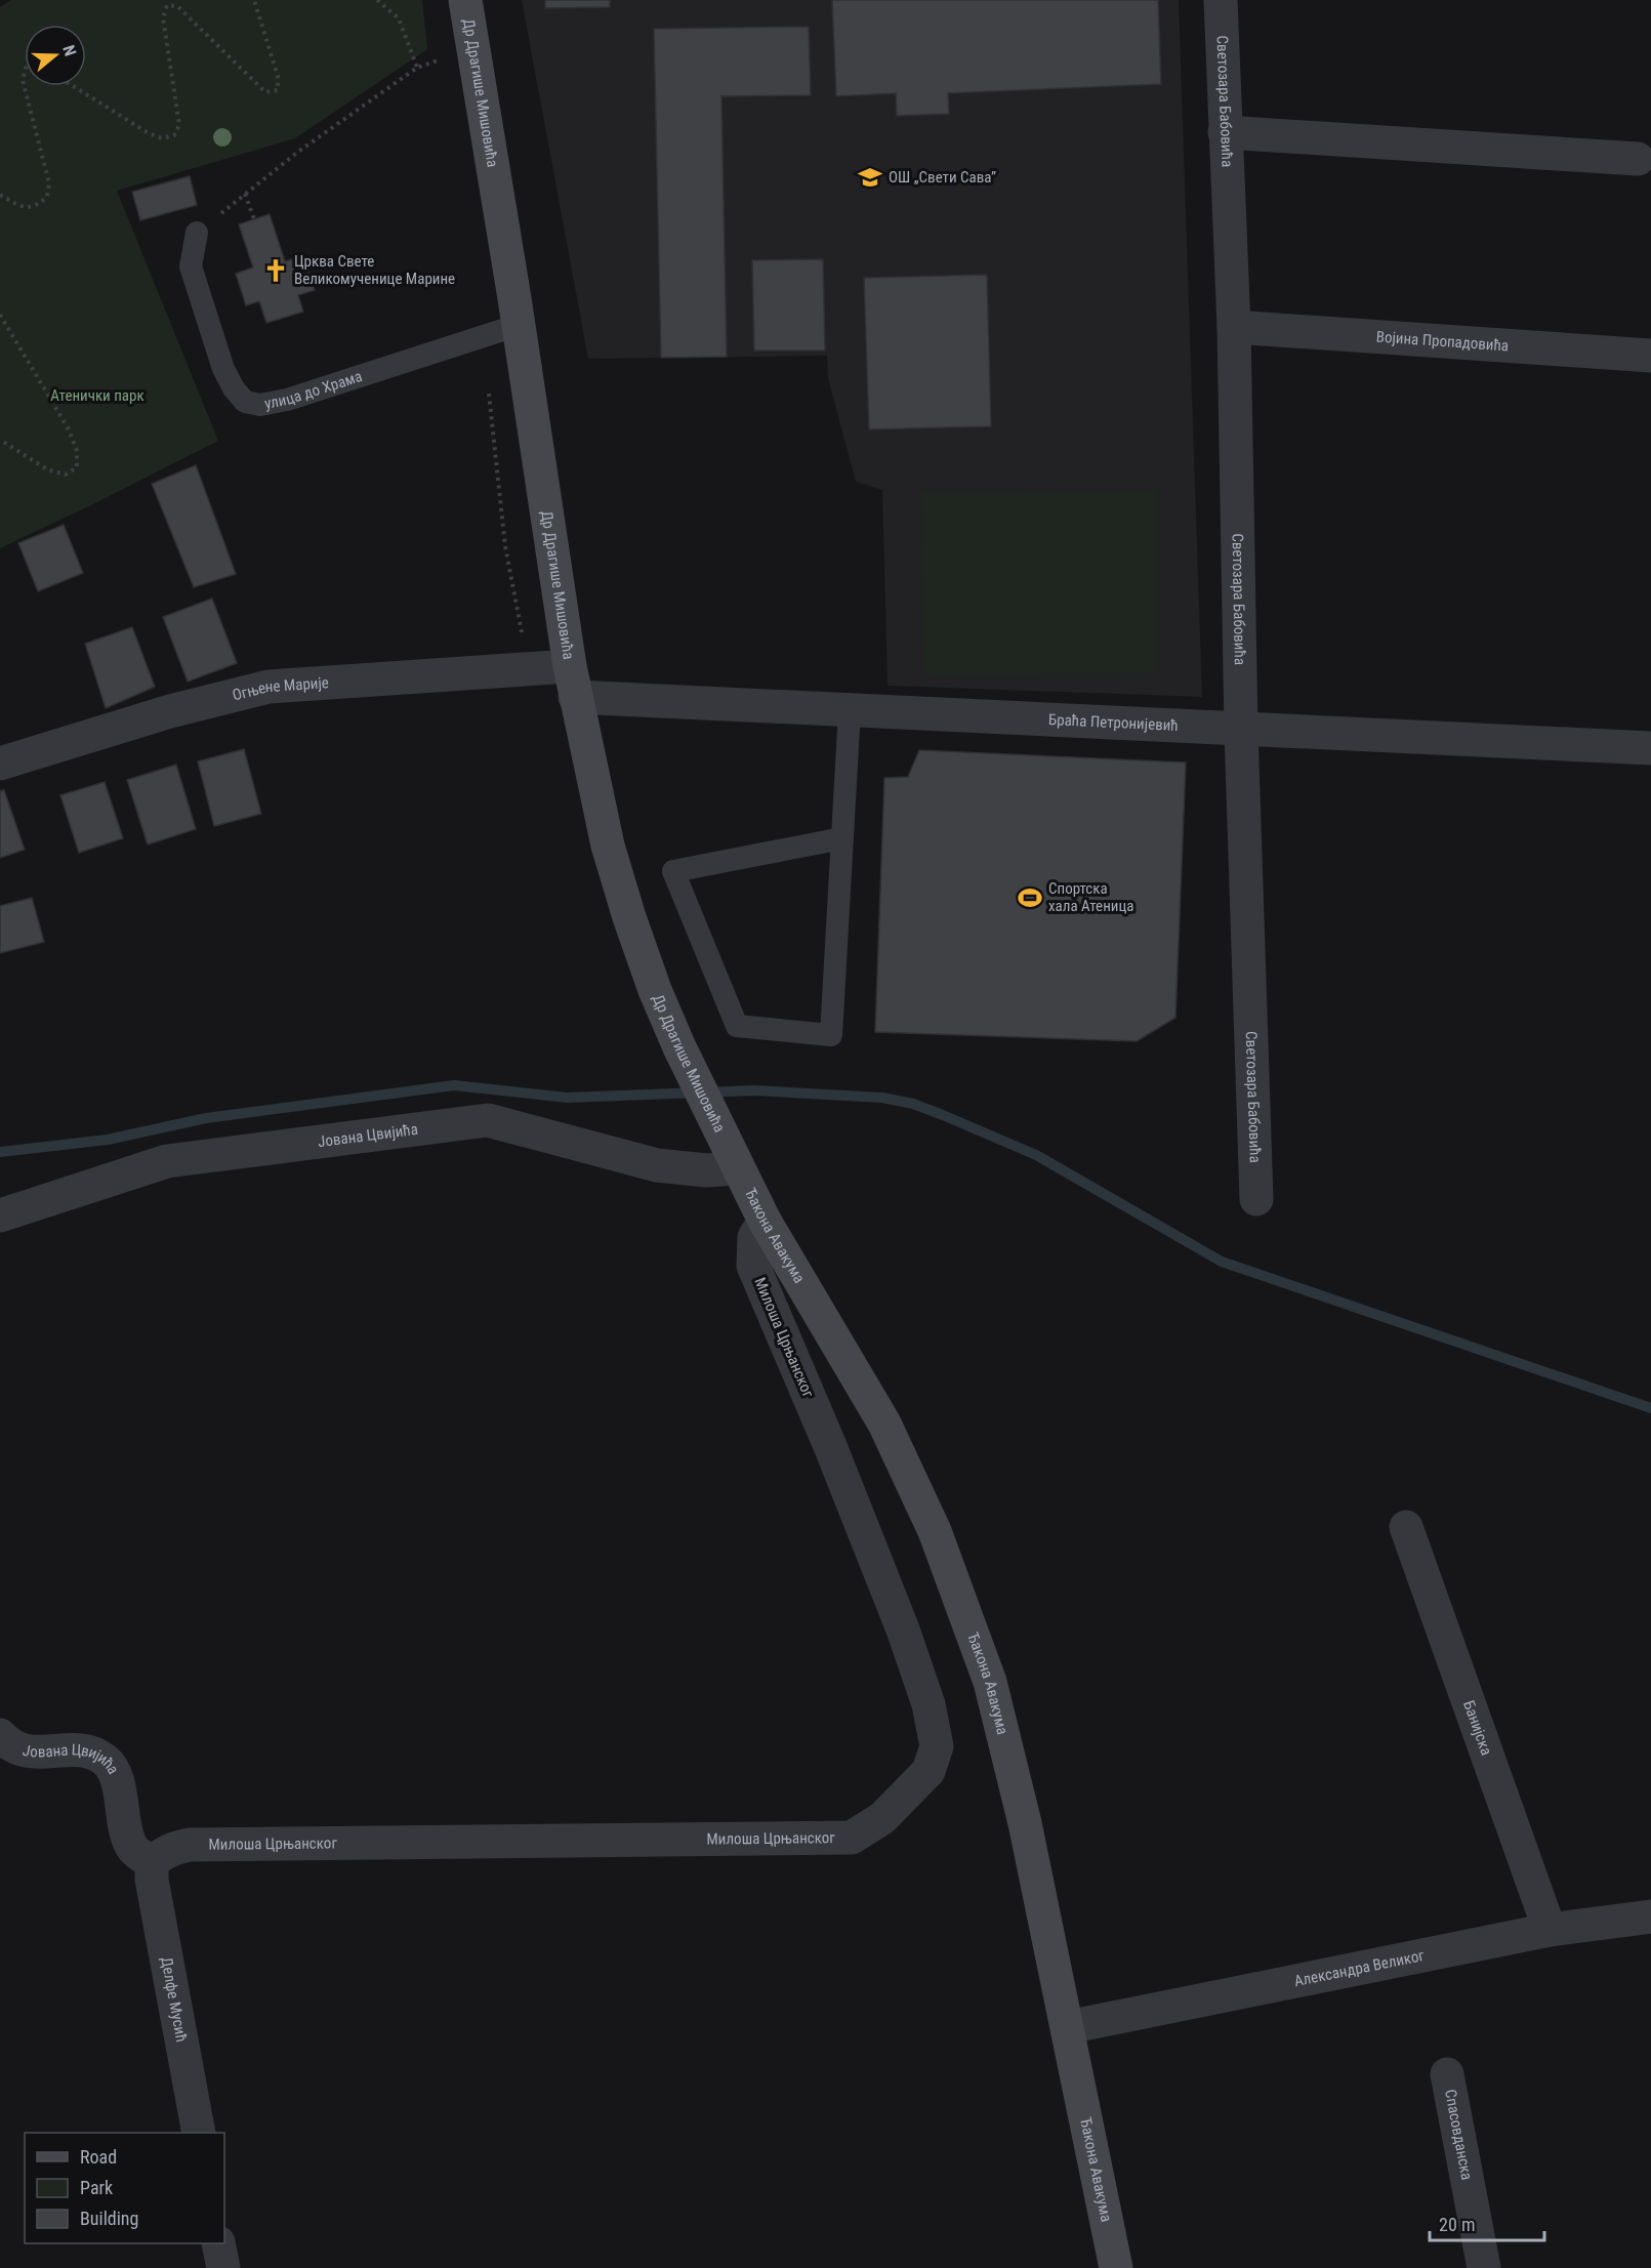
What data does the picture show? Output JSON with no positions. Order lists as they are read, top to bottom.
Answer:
{
  "streets": {
    "main road": ["Др Драгише Мишовића", "Ђакона Авакума"],
    "street": [
      "Светозара Бабовића",
      "Војина Пропадовића",
      "Огњене Марије",
      "Браћа Петронијевић",
      "Јована Цвијића",
      "Милоша Црњанског",
      "Банијска",
      "Александра Великог",
      "Делфе Мусић",
      "Спасовданска"
    ],
    "lane": ["улица до Храма"]
  },
  "crossings": [
    ["Др Драгише Мишовића", "улица до Храма"],
    ["Др Драгише Мишовића", "Огњене Марије"],
    ["Др Драгише Мишовића", "Браћа Петронијевић"],
    ["Др Драгише Мишовића", "Јована Цвијића"],
    ["Др Драгише Мишовића", "Ђакона Авакума"],
    ["Светозара Бабовића", "Војина Пропадовића"],
    ["Светозара Бабовића", "Браћа Петронијевић"],
    ["Огњене Марије", "Браћа Петронијевић"],
    ["Јована Цвијића", "Ђакона Авакума"],
    ["Јована Цвијића", "Милоша Црњанског"],
    ["Јована Цвијића", "Делфе Мусић"],
    ["Ђакона Авакума", "Милоша Црњанског"],
    ["Ђакона Авакума", "Александра Великог"],
    ["Милоша Црњанског", "Делфе Мусић"],
    ["Банијска", "Александра Великог"]
  ],
  "parks": ["Атенички парк"],
  "places": {
    "school or university": ["ОШ „Свети Сава”"],
    "church": ["Црква Свете Великомученице Марине"],
    "sports": ["Спортска хала Атеница"]
  },
  "legend": ["Road", "Park", "Building"],
  "scale_bar": "20 m",
  "north": "right"
}
